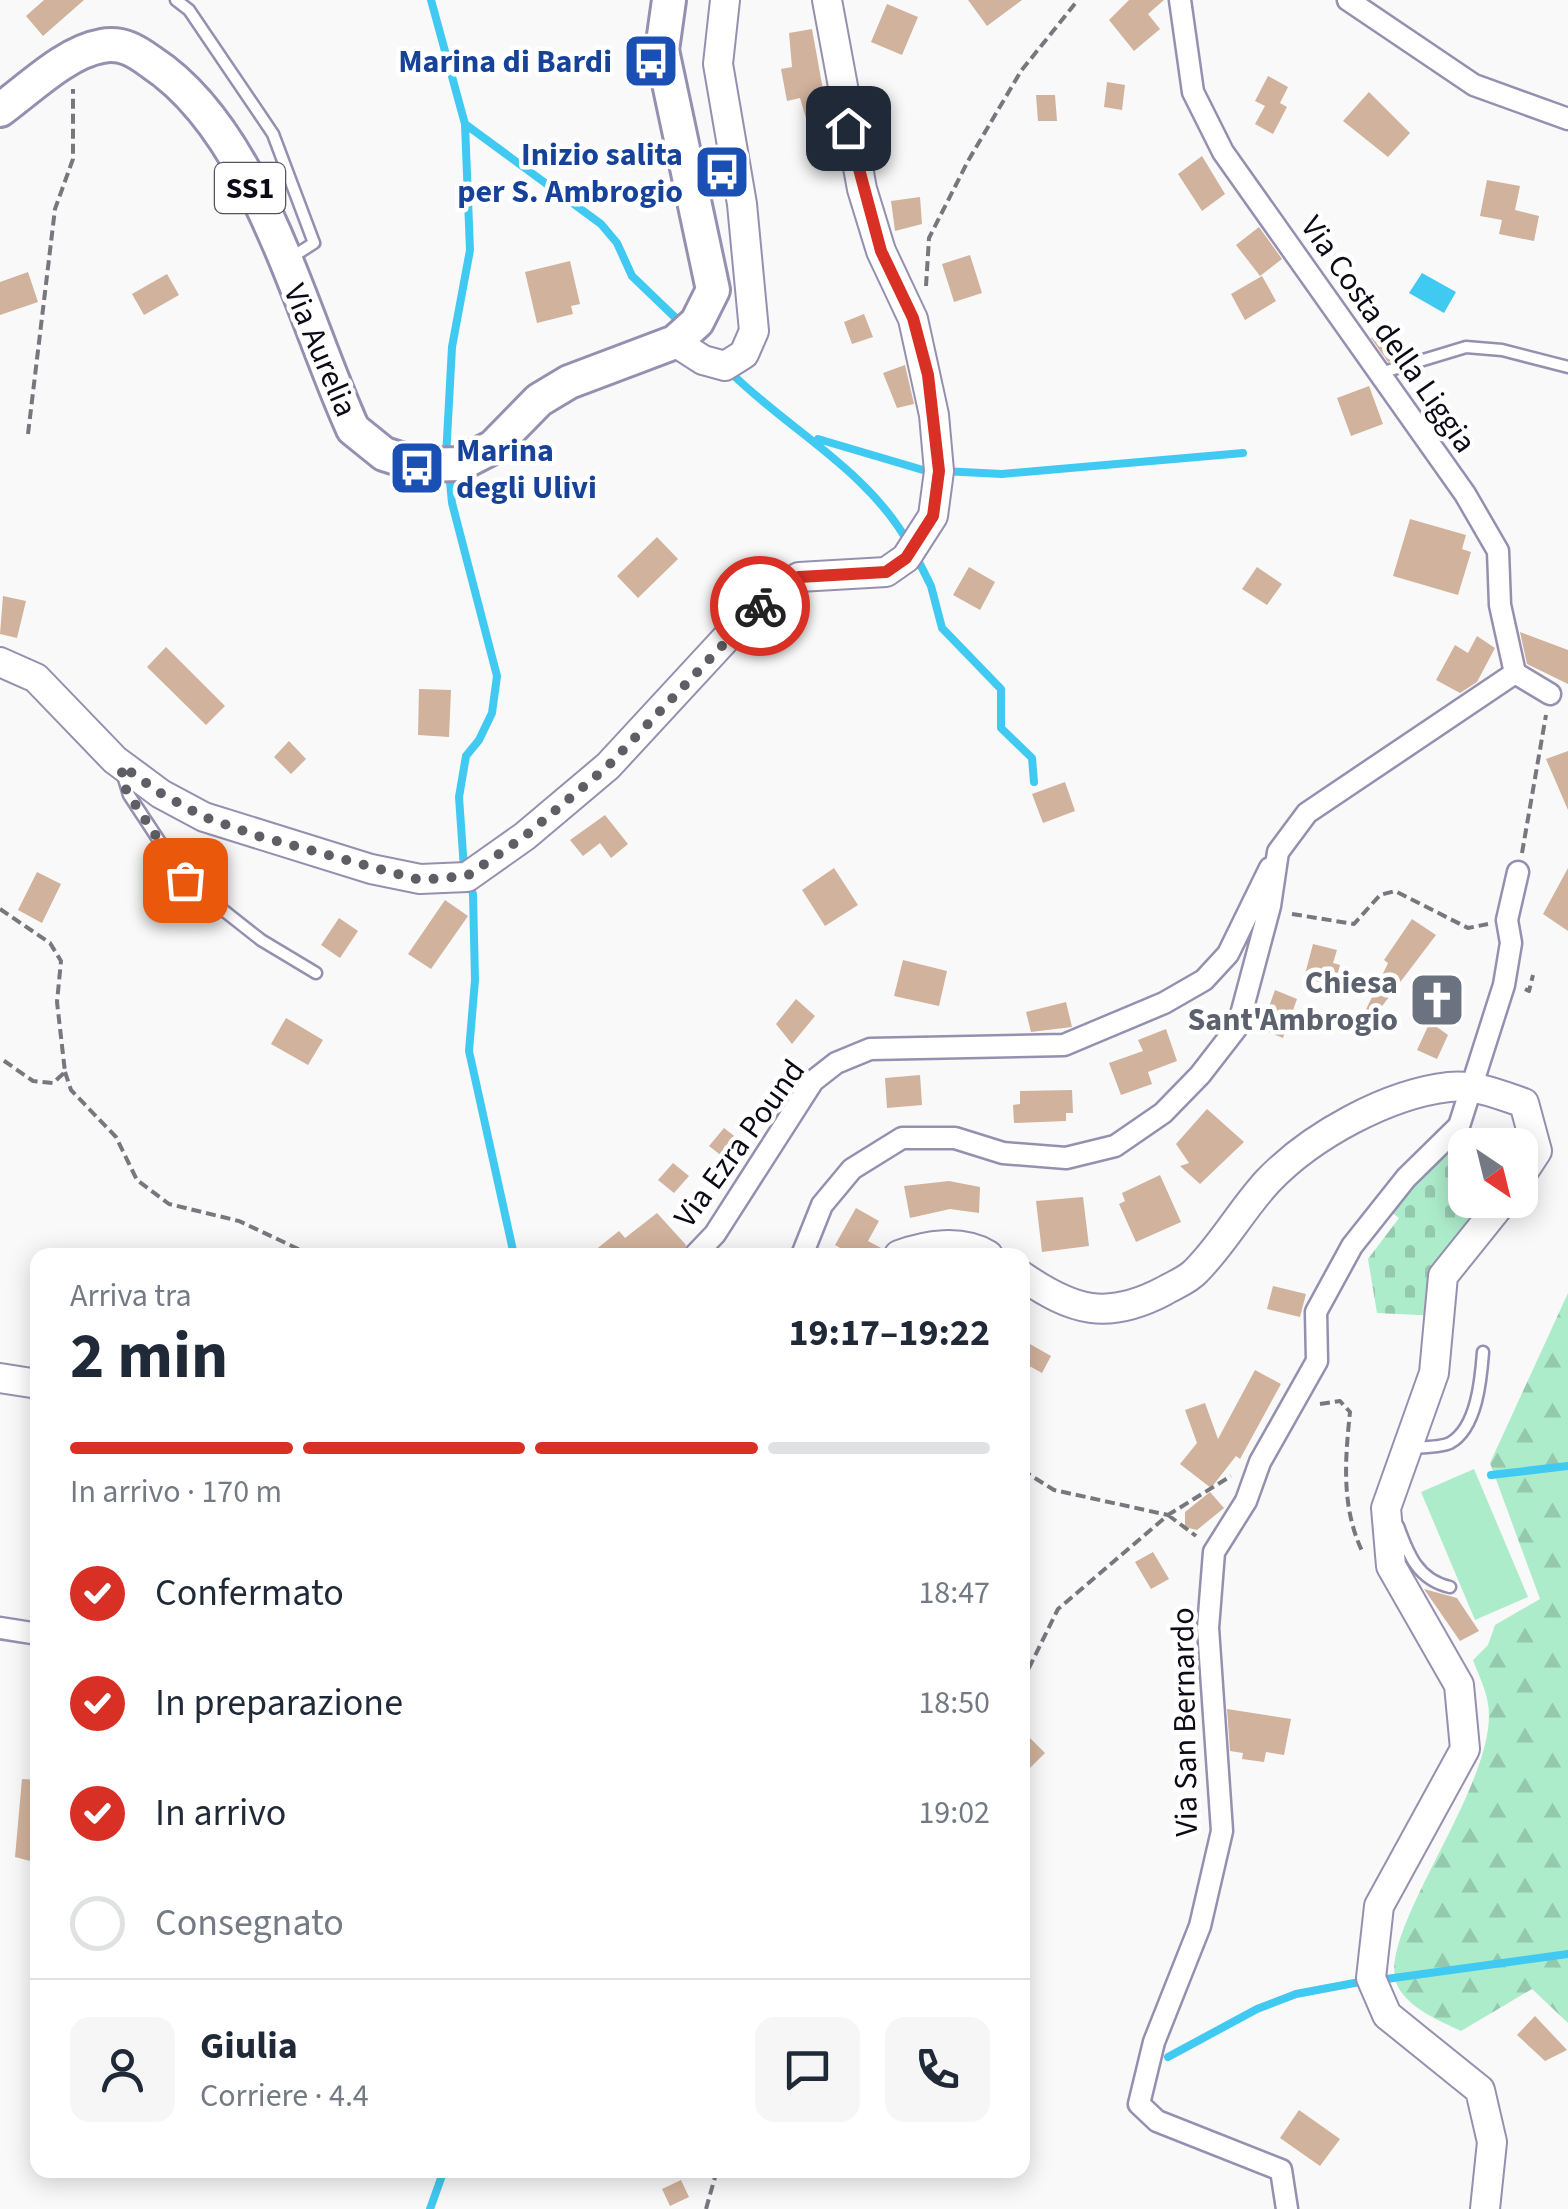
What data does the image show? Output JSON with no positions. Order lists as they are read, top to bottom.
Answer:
{
  "streets": {
    "main road": ["SS1", "Via Aurelia"],
    "street": ["Via Costa della Liggia", "Via Ezra Pound", "Via San Bernardo"]
  },
  "places": {
    "bus stop": ["Marina di Bardi", "Inizio salita per S. Ambrogio", "Marina degli Ulivi"],
    "church": ["Chiesa Sant'Ambrogio"]
  },
  "north": "bottom right",
  "page": {
    "heading": ["2 min", "Arriva tra", "19:17–19:22"],
    "panel": ["Giulia", "Corriere · 4.4"],
    "bar": "In arrivo · 170 m",
    "list": [
      ["Confermato", "18:47"],
      ["In preparazione", "18:50"],
      ["In arrivo", "19:02"],
      "Consegnato"
    ]
  }
}
